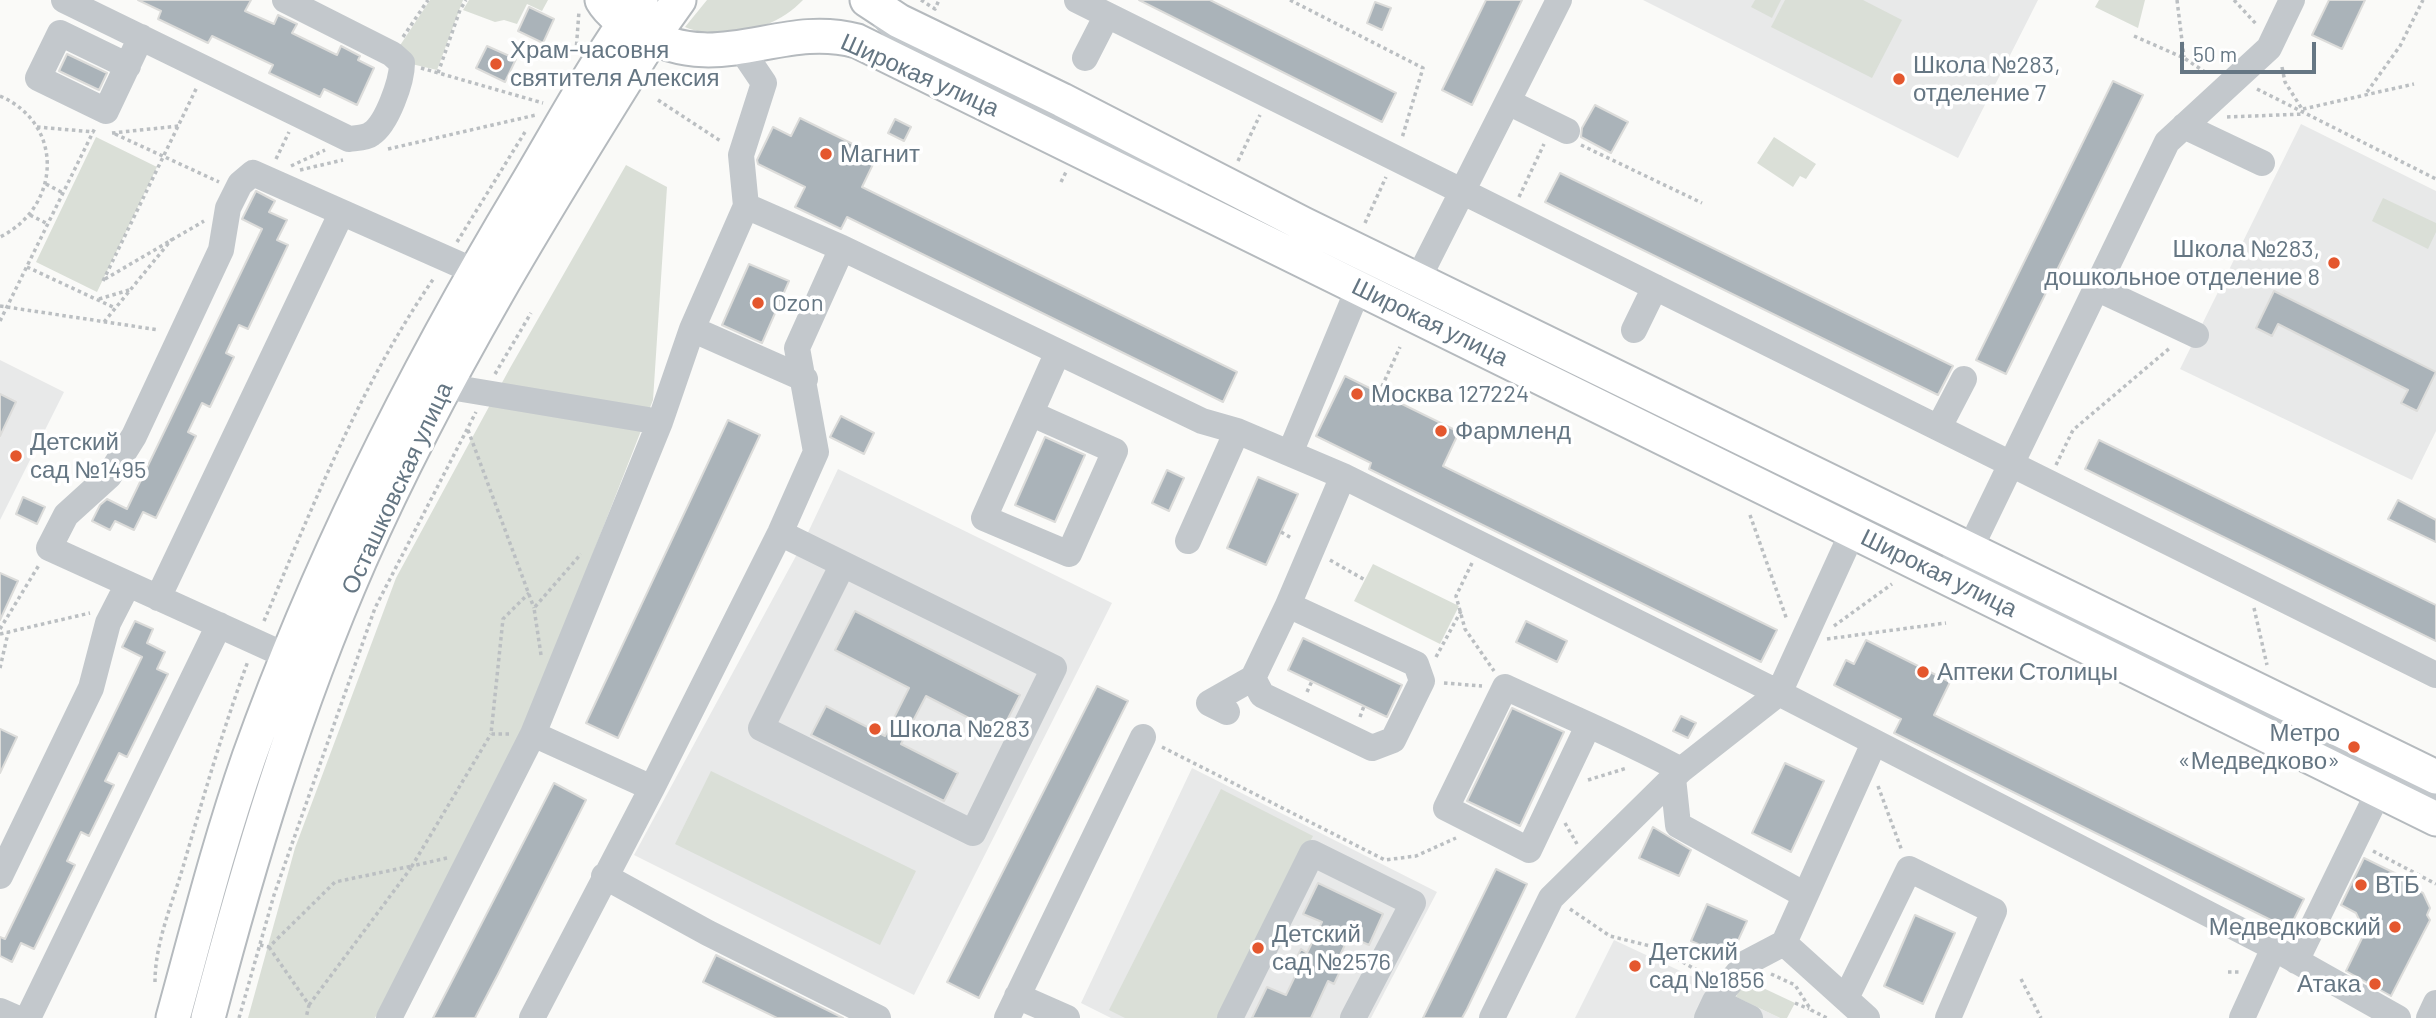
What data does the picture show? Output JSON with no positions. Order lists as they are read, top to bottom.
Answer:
{
  "streets": {
    "main road": ["Широкая улица", "Осташковская улица"]
  },
  "crossings": [
    ["Широкая улица", "Осташковская улица"]
  ],
  "places": [
    "Храм-часовня святителя Алексия",
    "Школа №283, отделение 7",
    "Магнит",
    "Школа №283, дошкольное отделение 8",
    "Ozon",
    "Москва 127224",
    "Фармленд",
    "Детский сад №1495",
    "Аптеки Столицы",
    "Школа №283",
    "Метро «Медведково»",
    "ВТБ",
    "Медведковский",
    "Детский сад №2576",
    "Детский сад №1856",
    "Атака"
  ],
  "scale_bar": "50 m"
}
